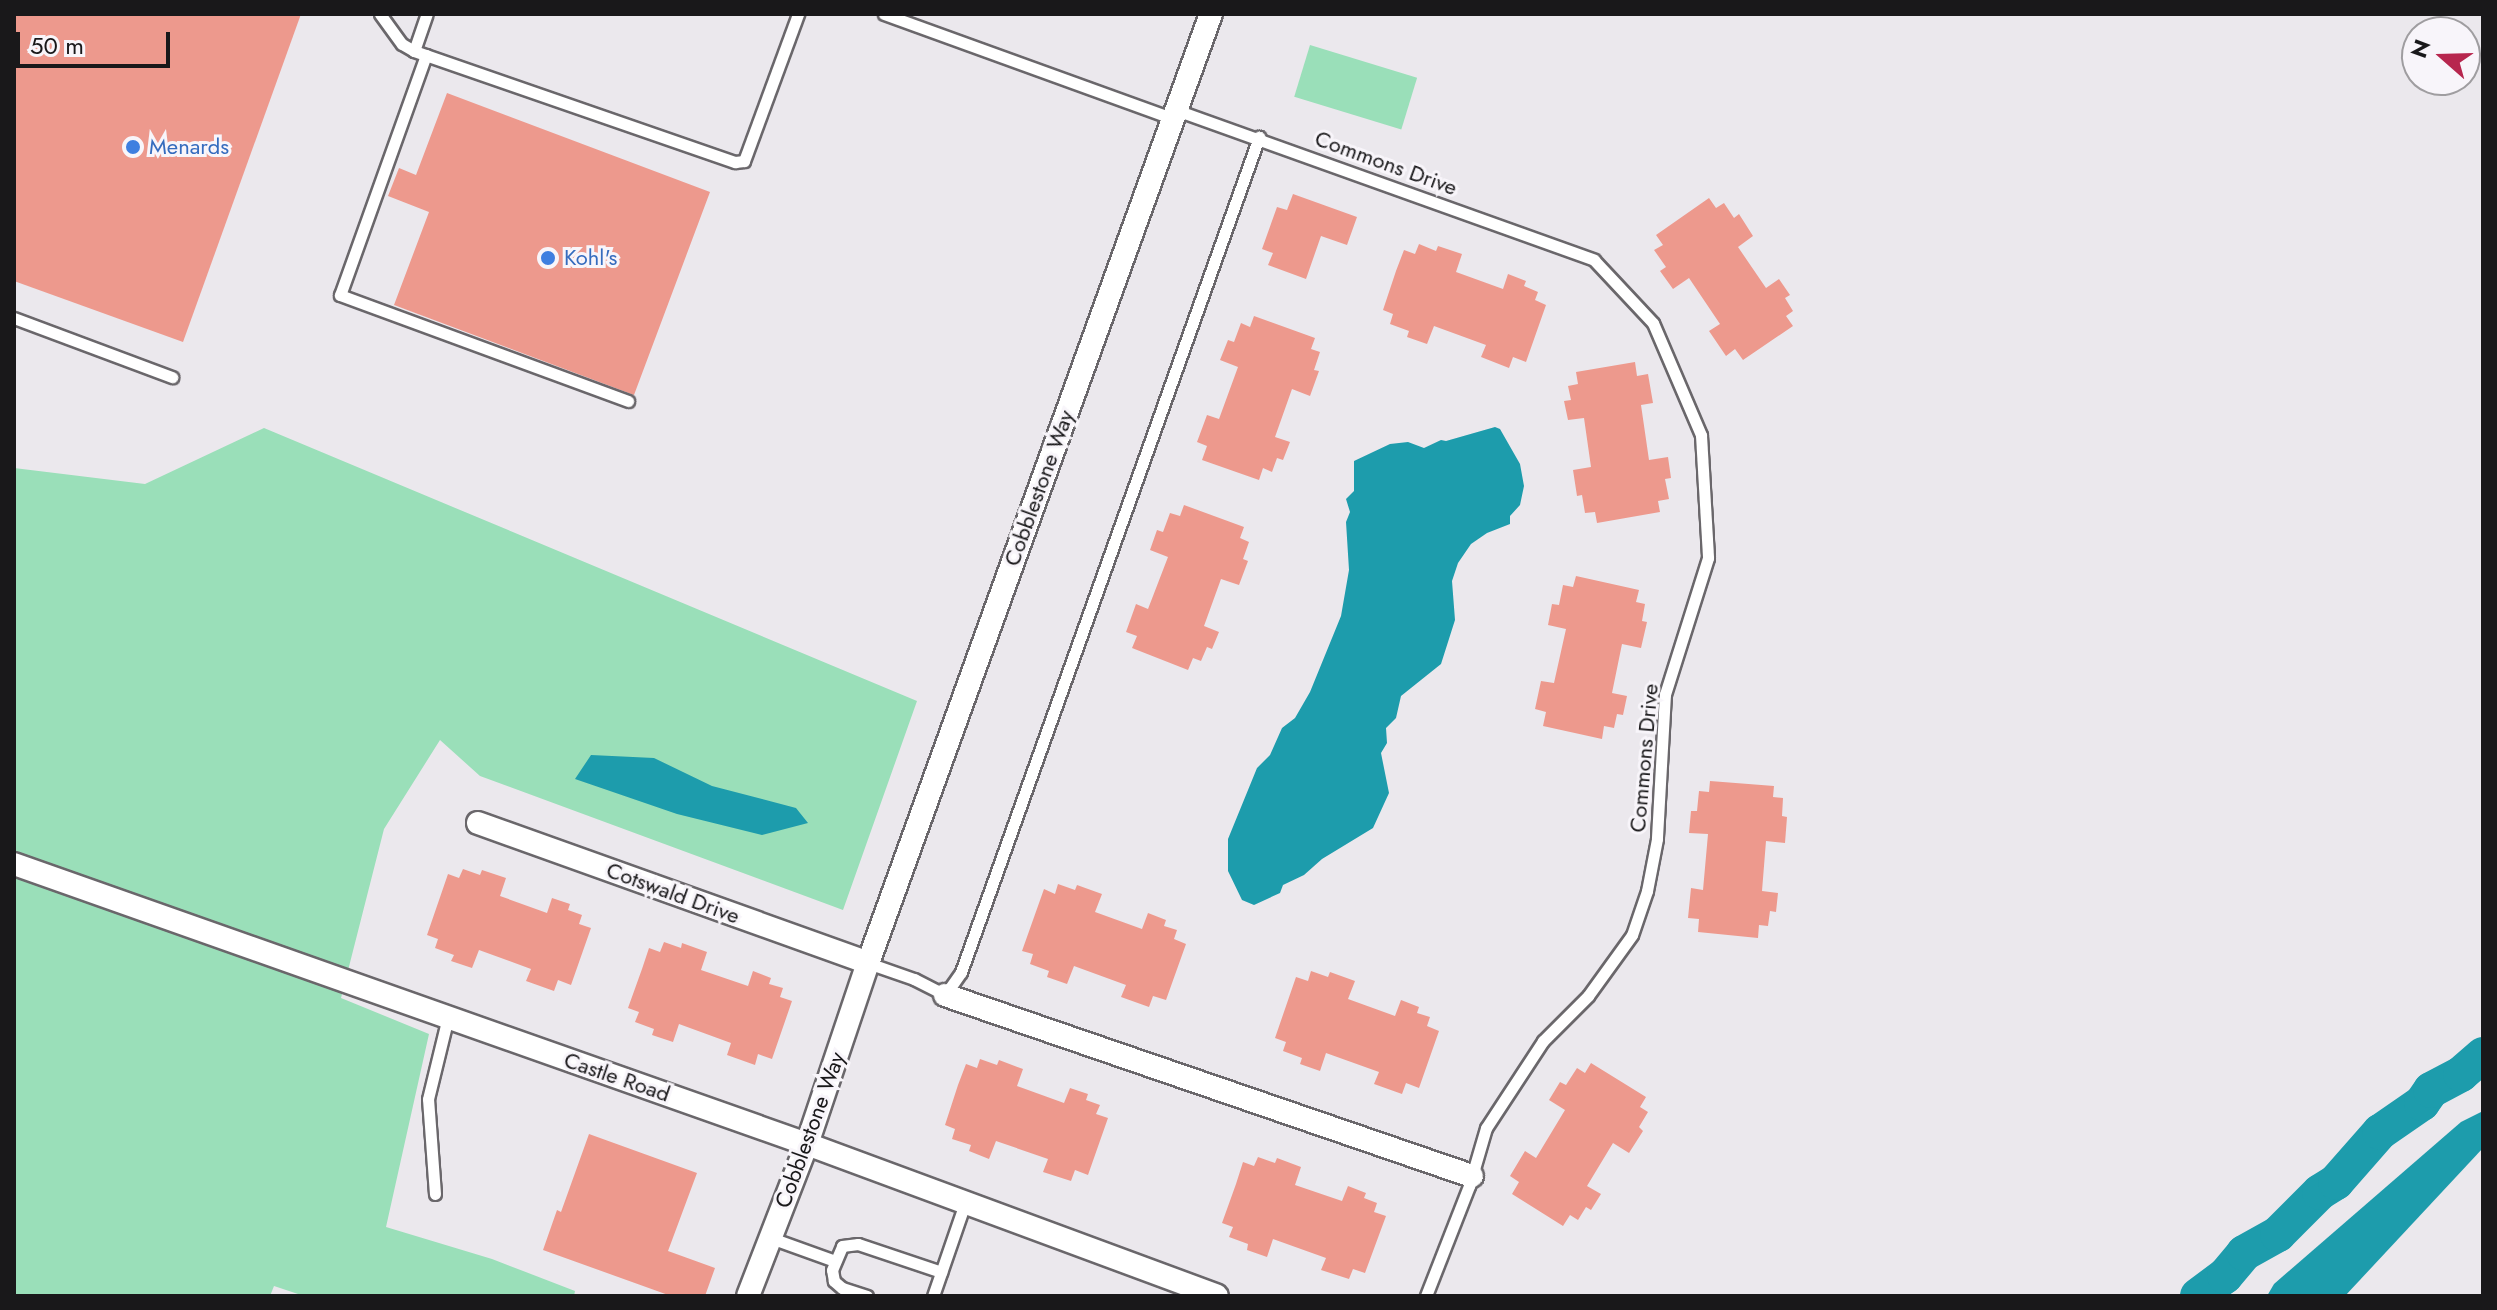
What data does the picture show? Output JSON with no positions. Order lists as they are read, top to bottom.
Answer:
{
  "streets": {
    "street": ["Cobblestone Way", "Cotswald Drive", "Castle Road"],
    "lane": ["Commons Drive"]
  },
  "crossings": [
    ["Commons Drive", "Cobblestone Way"],
    ["Cobblestone Way", "Cotswald Drive"],
    ["Cobblestone Way", "Castle Road"]
  ],
  "places": ["Menards", "Kohl's"],
  "scale_bar": "50 m",
  "north": "left"
}
